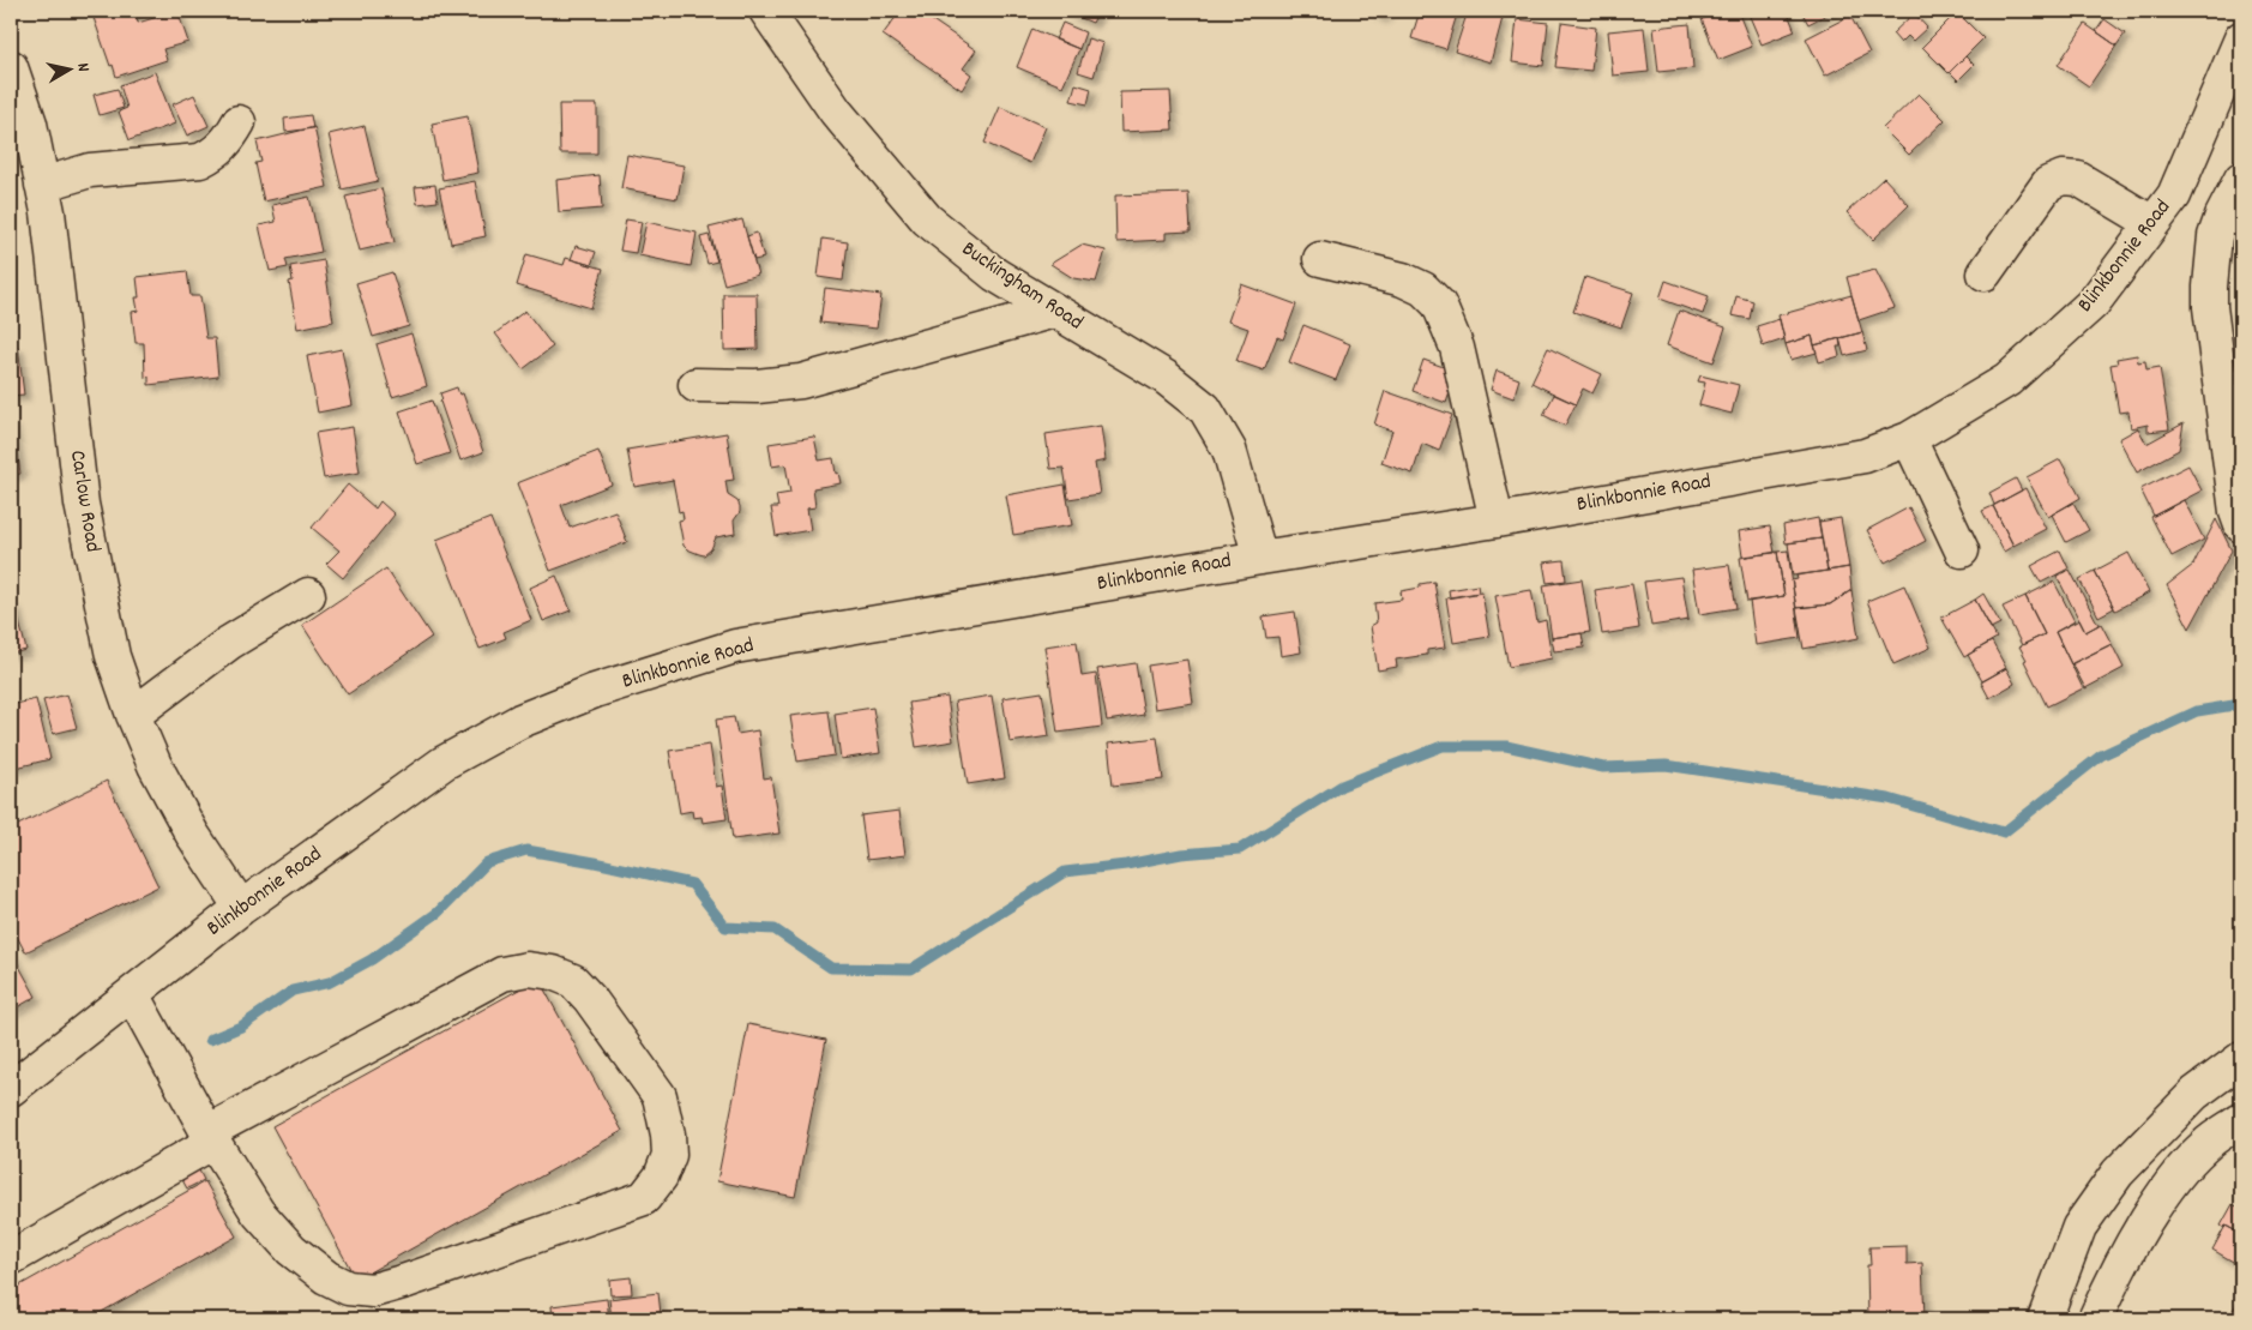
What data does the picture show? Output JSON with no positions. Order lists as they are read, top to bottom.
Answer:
{
  "streets": {
    "street": ["Blinkbonnie Road", "Buckingham Road", "Carlow Road"]
  },
  "crossings": [
    ["Blinkbonnie Road", "Buckingham Road"],
    ["Blinkbonnie Road", "Carlow Road"]
  ],
  "north": "right"
}
